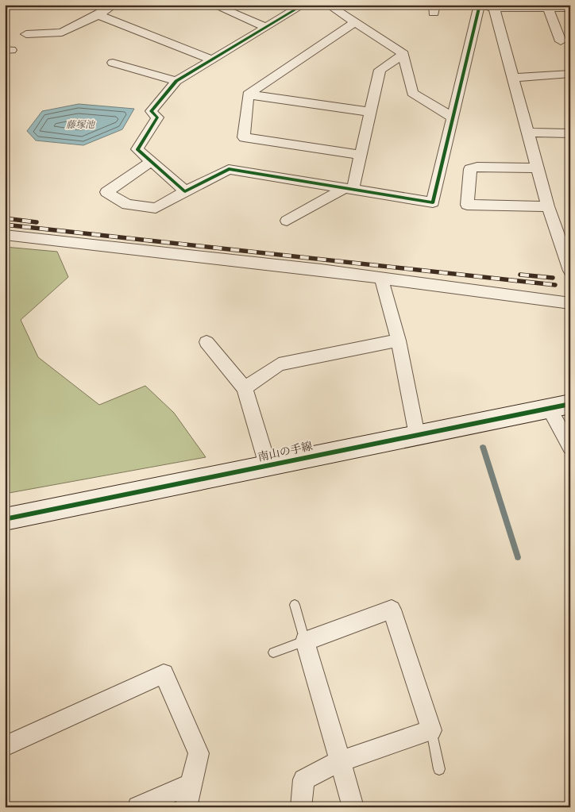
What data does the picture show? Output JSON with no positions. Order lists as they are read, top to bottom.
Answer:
{
  "streets": {
    "street": ["南山の手線"]
  },
  "water": ["藤塚池"]
}
